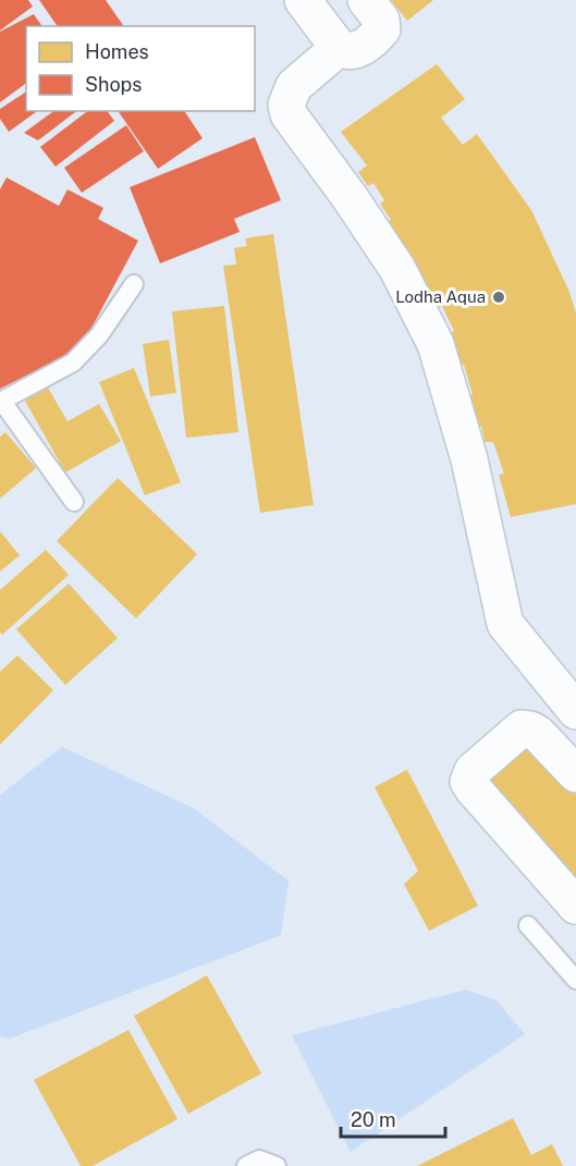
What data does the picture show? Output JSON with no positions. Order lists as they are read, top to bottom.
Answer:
{
  "places": ["Lodha Aqua"],
  "legend": ["Homes", "Shops"],
  "scale_bar": "20 m"
}
